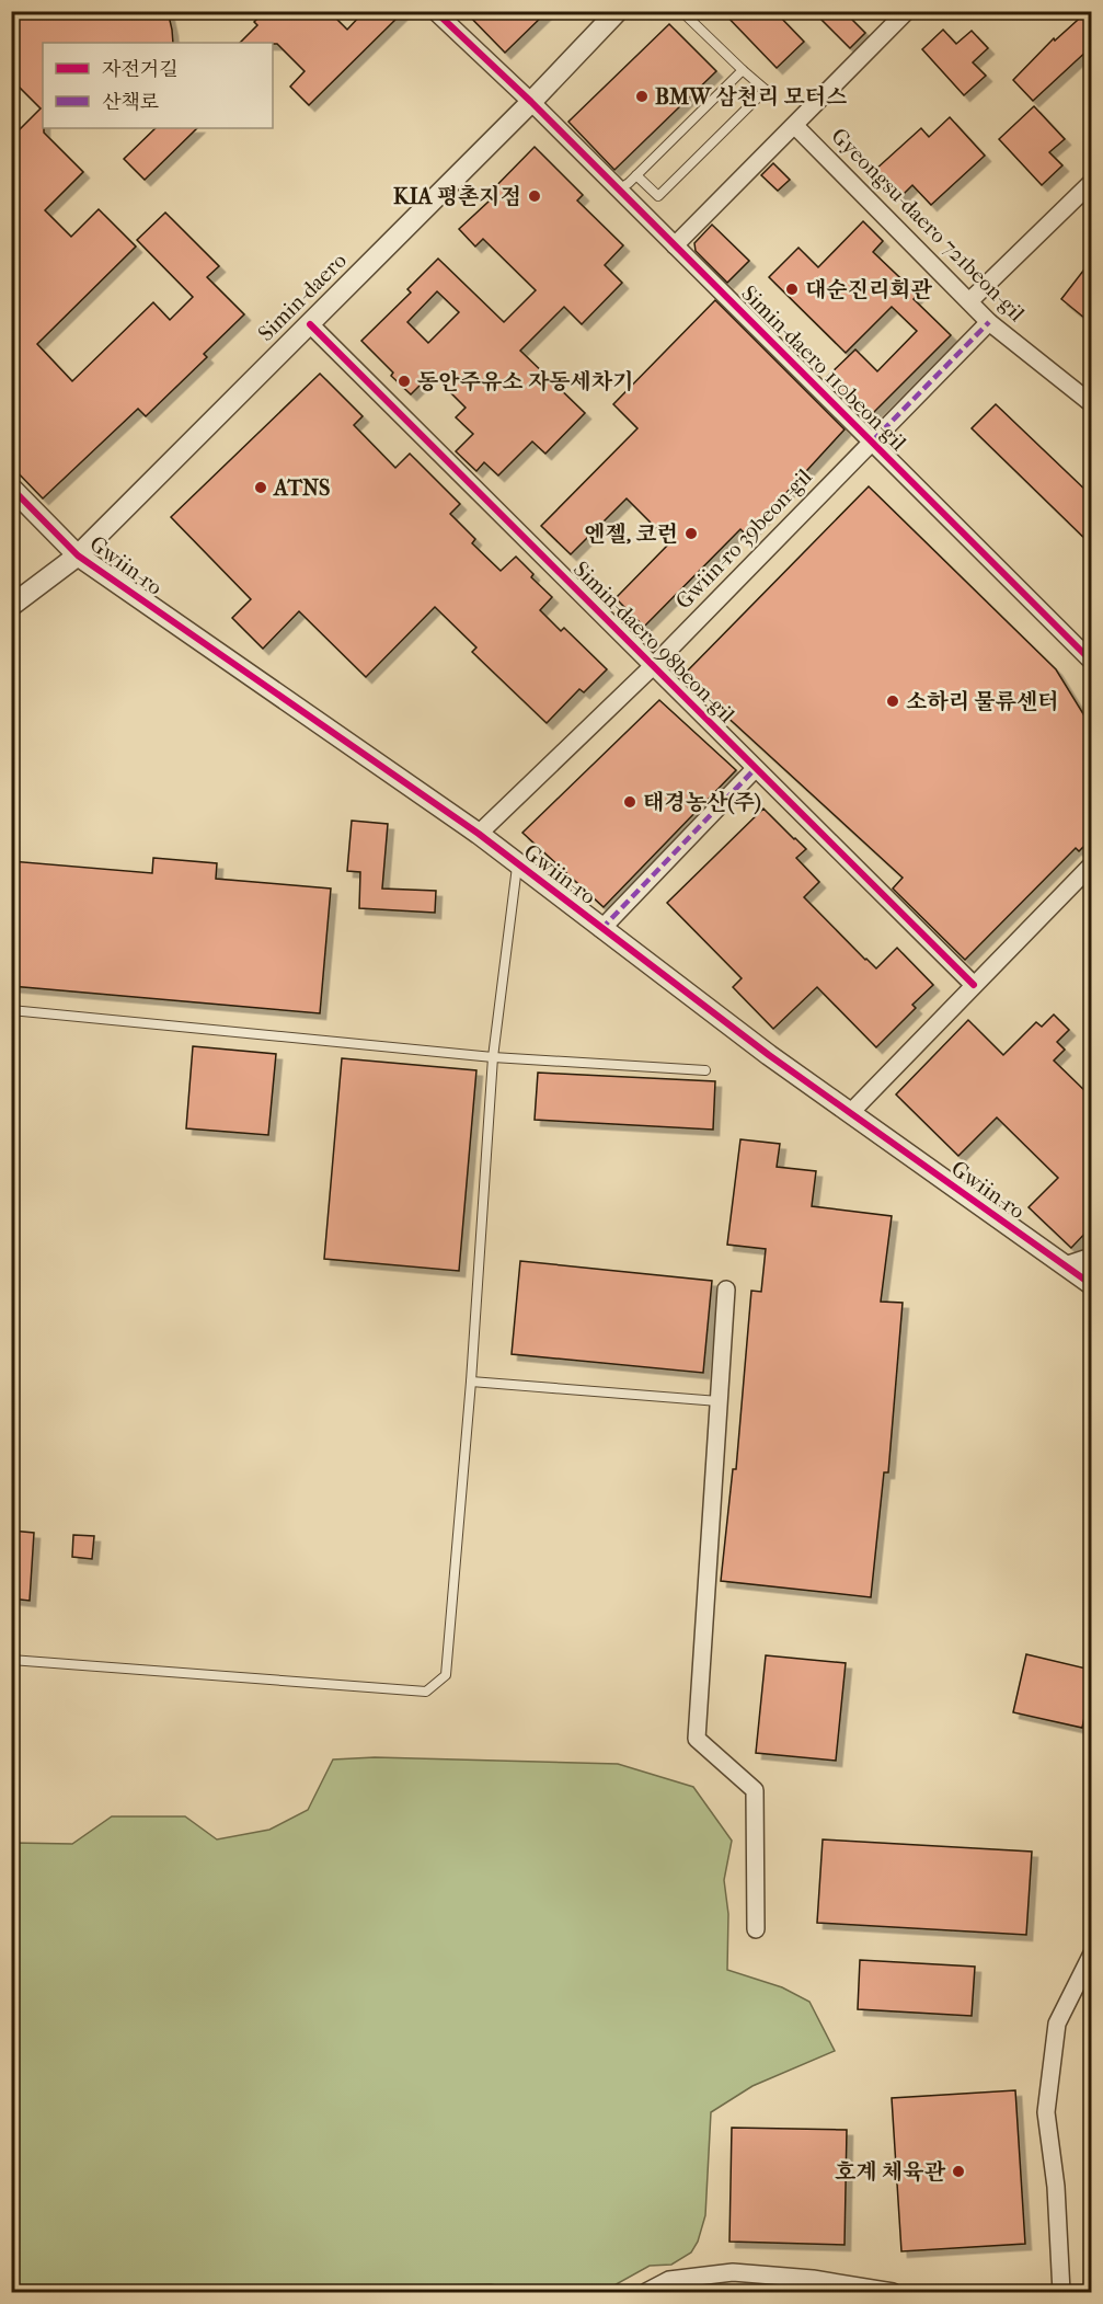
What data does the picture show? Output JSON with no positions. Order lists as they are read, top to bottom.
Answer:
{
  "streets": {
    "street": [
      "Gyeongsu-daero 721beon-gil",
      "Simin-daero",
      "Simin-daero 110beon-gil",
      "Gwiin-ro 39beon-gil",
      "Gwiin-ro",
      "Simin-daero 98beon-gil"
    ]
  },
  "crossings": [
    ["Gyeongsu-daero 721beon-gil", "Gwiin-ro 39beon-gil"],
    ["Simin-daero", "Simin-daero 110beon-gil"],
    ["Simin-daero", "Gwiin-ro"],
    ["Simin-daero", "Simin-daero 98beon-gil"],
    ["Simin-daero 110beon-gil", "Gwiin-ro 39beon-gil"],
    ["Gwiin-ro 39beon-gil", "Gwiin-ro"],
    ["Gwiin-ro 39beon-gil", "Simin-daero 98beon-gil"]
  ],
  "places": [
    "BMW 삼천리 모터스",
    "KIA 평촌지점",
    "대순진리회관",
    "동안주유소 자동세차기",
    "ATNS",
    "엔젤, 코런",
    "소하리 물류센터",
    "태경농산(주)",
    "호계 체육관"
  ],
  "legend": ["자전거길", "산책로"]
}
